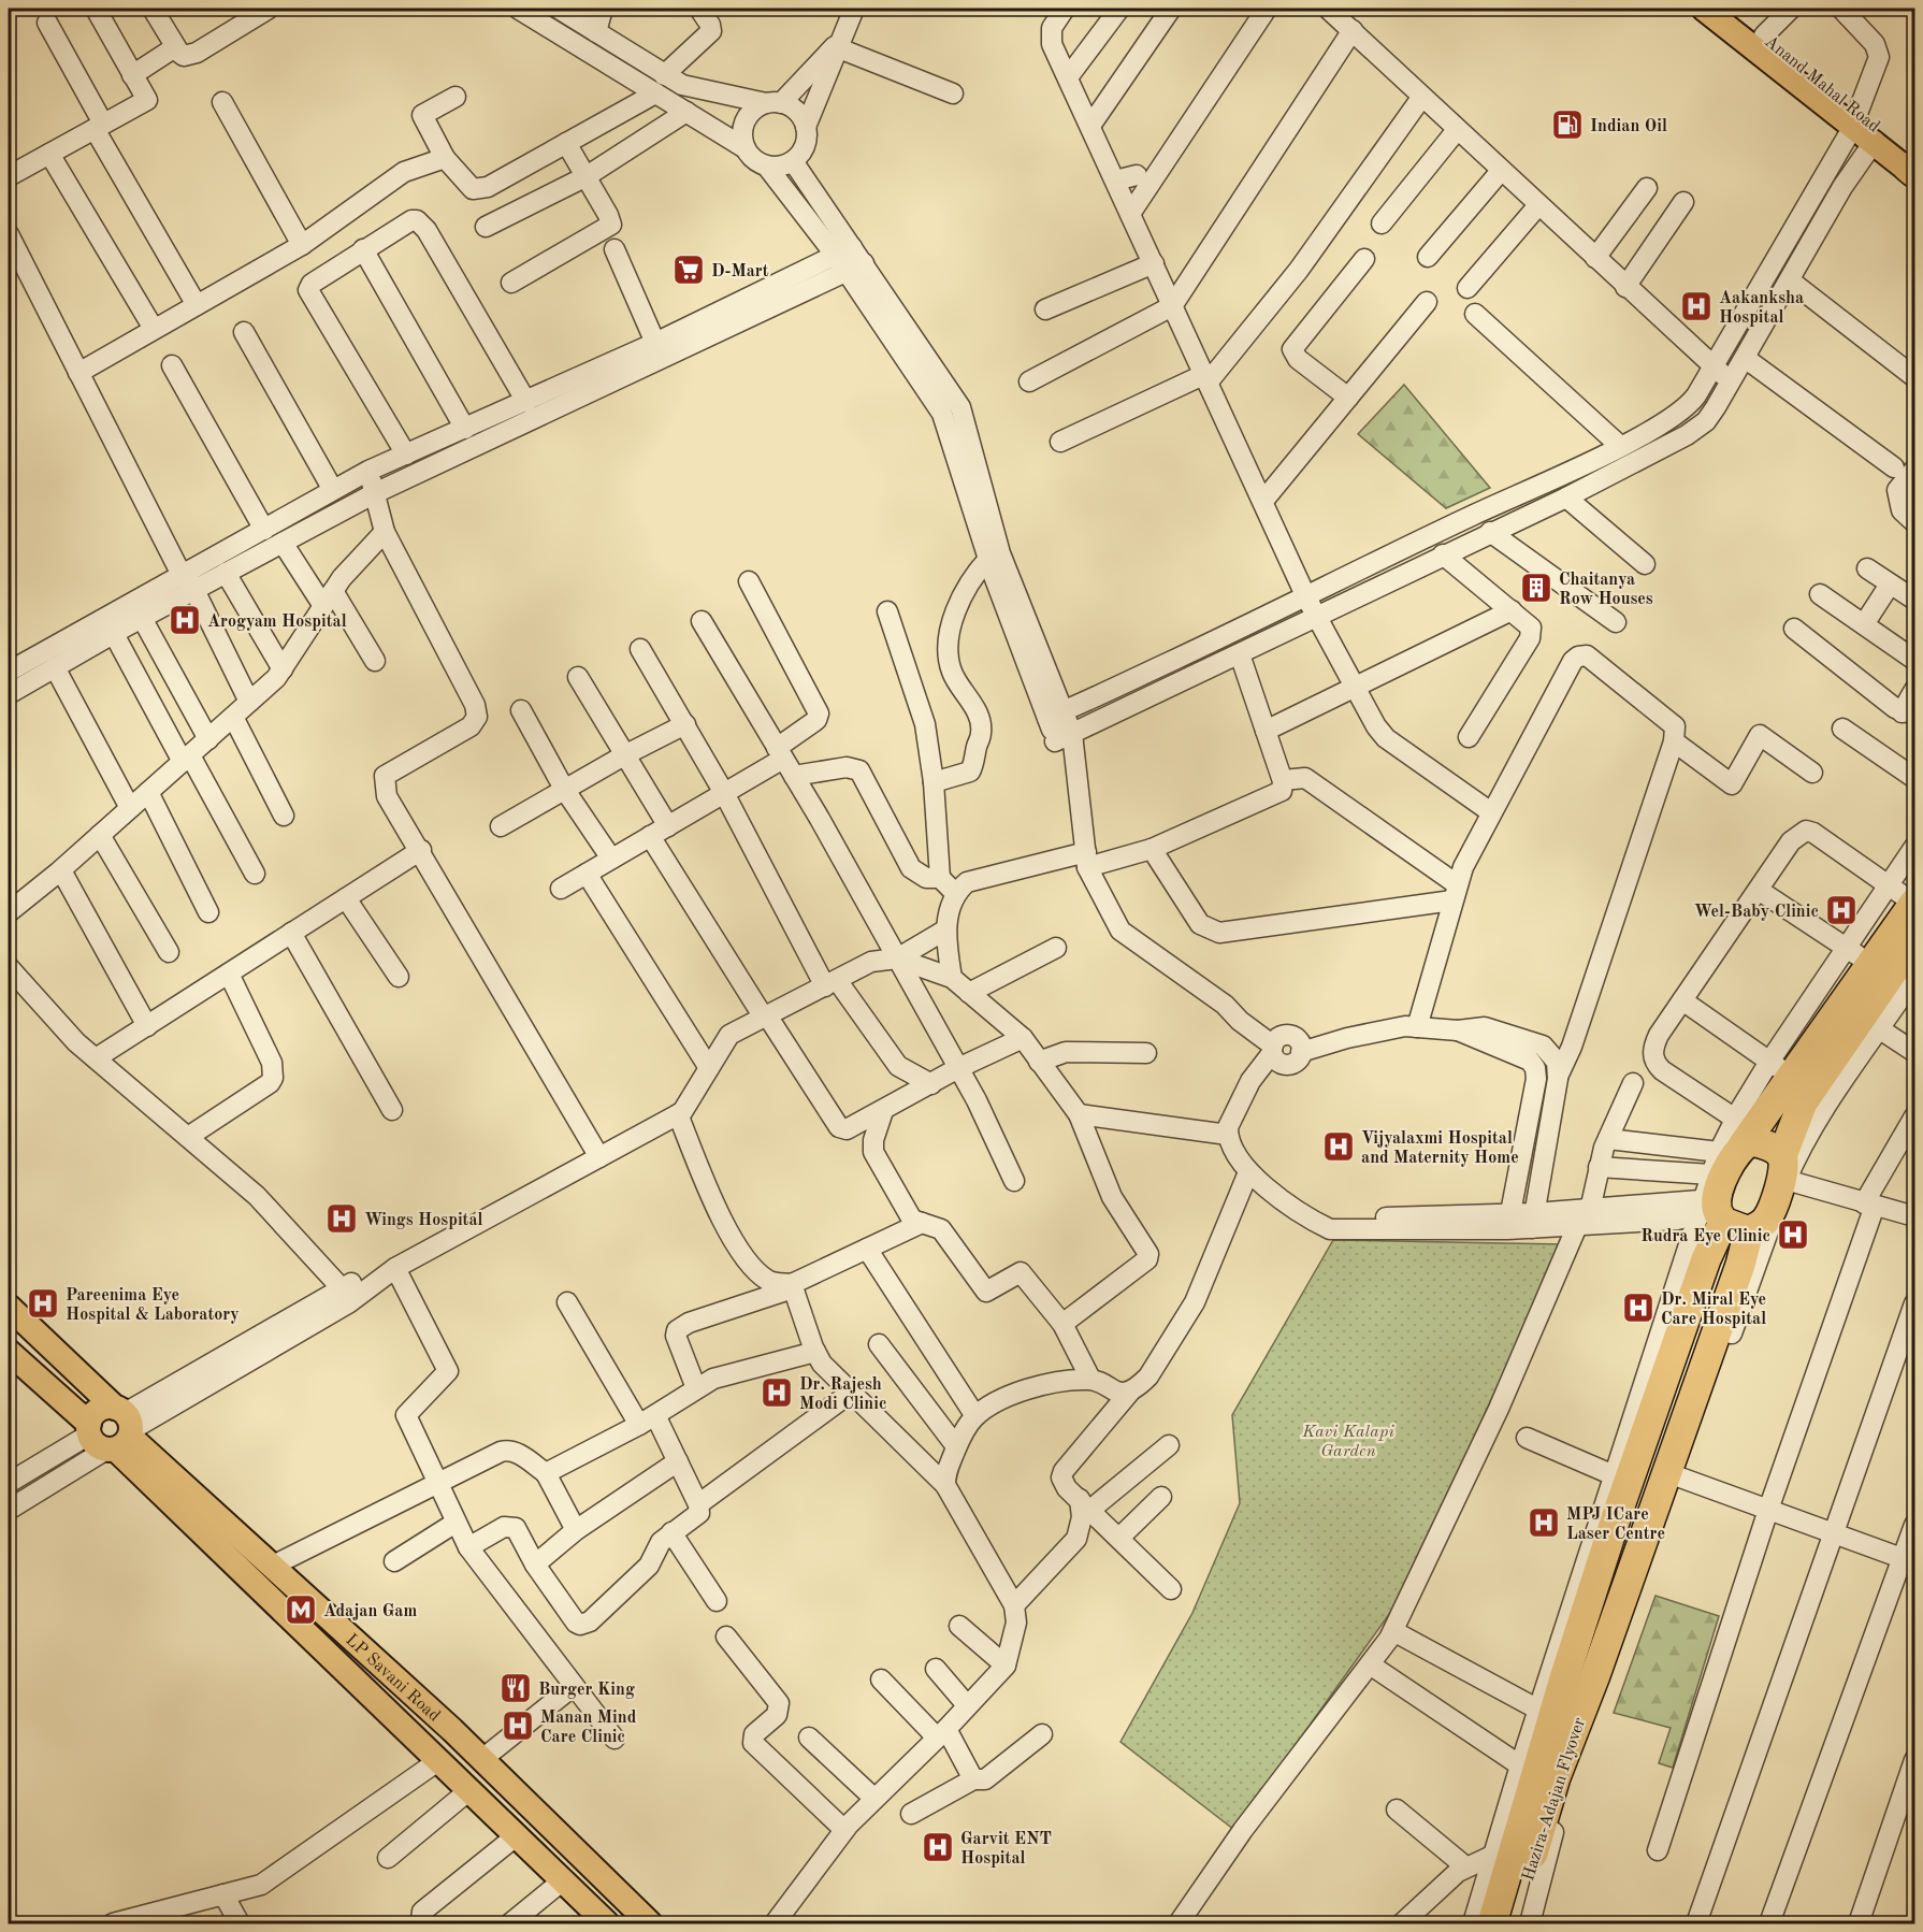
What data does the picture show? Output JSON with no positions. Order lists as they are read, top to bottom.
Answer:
{
  "streets": {
    "highway": ["Hazira-Adajan Flyover"],
    "main road": ["Anand Mahal Road", "LP Savani Road"]
  },
  "parks": ["Kavi Kalapi Garden"],
  "places": {
    "fuel station": ["Indian Oil"],
    "supermarket": ["D-Mart"],
    "hospital": [
      "Aakanksha Hospital",
      "Arogyam Hospital",
      "Wel-Baby Clinic",
      "Vijyalaxmi Hospital and Maternity Home",
      "Wings Hospital",
      "Rudra Eye Clinic",
      "Pareenima Eye Hospital & Laboratory",
      "Dr. Miral Eye Care Hospital",
      "Dr. Rajesh Modi Clinic",
      "MPJ ICare Laser Centre",
      "Manan Mind Care Clinic",
      "Garvit ENT Hospital"
    ],
    "building": ["Chaitanya Row Houses"],
    "metro station": ["Adajan Gam"],
    "restaurant": ["Burger King"]
  }
}
